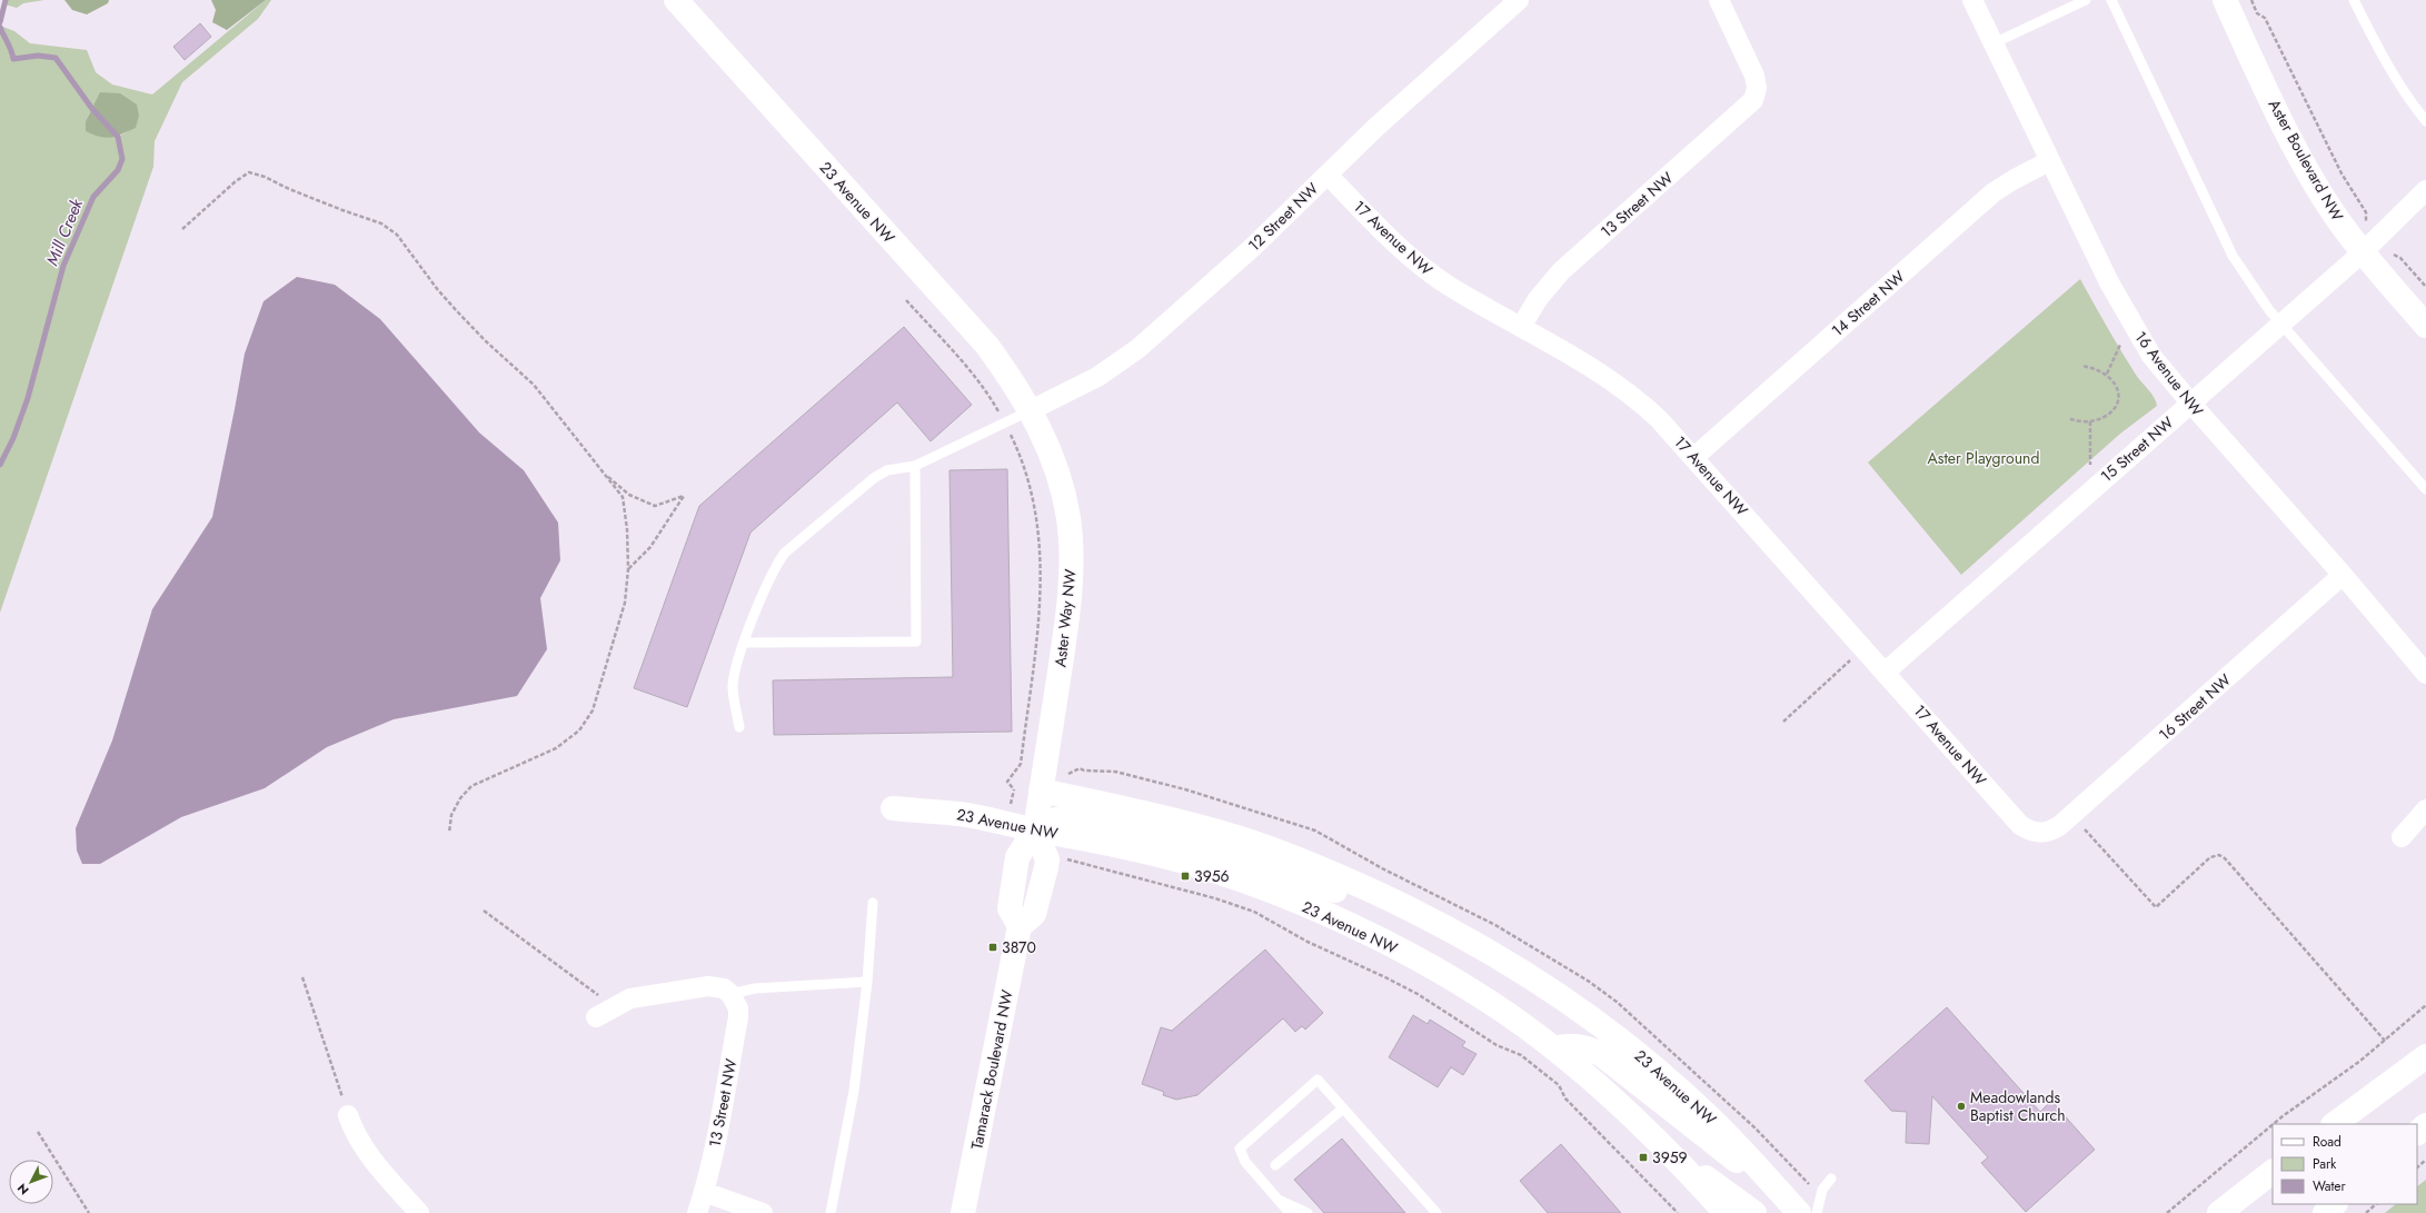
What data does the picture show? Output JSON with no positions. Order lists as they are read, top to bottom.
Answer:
{
  "streets": {
    "main road": [
      "Aster Boulevard NW",
      "23 Avenue NW",
      "Aster Way NW",
      "Tamarack Boulevard NW"
    ],
    "street": [
      "13 Street NW",
      "12 Street NW",
      "17 Avenue NW",
      "14 Street NW",
      "16 Avenue NW",
      "15 Street NW",
      "16 Street NW"
    ]
  },
  "crossings": [
    ["Aster Boulevard NW", "15 Street NW"],
    ["23 Avenue NW", "12 Street NW"],
    ["23 Avenue NW", "Aster Way NW"],
    ["23 Avenue NW", "Tamarack Boulevard NW"],
    ["13 Street NW", "17 Avenue NW"],
    ["12 Street NW", "17 Avenue NW"],
    ["12 Street NW", "Aster Way NW"],
    ["17 Avenue NW", "14 Street NW"],
    ["17 Avenue NW", "15 Street NW"],
    ["17 Avenue NW", "16 Street NW"],
    ["14 Street NW", "16 Avenue NW"],
    ["16 Avenue NW", "15 Street NW"],
    ["16 Avenue NW", "16 Street NW"],
    ["Aster Way NW", "Tamarack Boulevard NW"]
  ],
  "water": ["Mill Creek"],
  "parks": ["Aster Playground"],
  "places": {
    "transit": ["3956", "3870", "3959"],
    "other": ["Meadowlands Baptist Church"]
  },
  "legend": ["Road", "Park", "Water"],
  "north": "bottom left"
}
